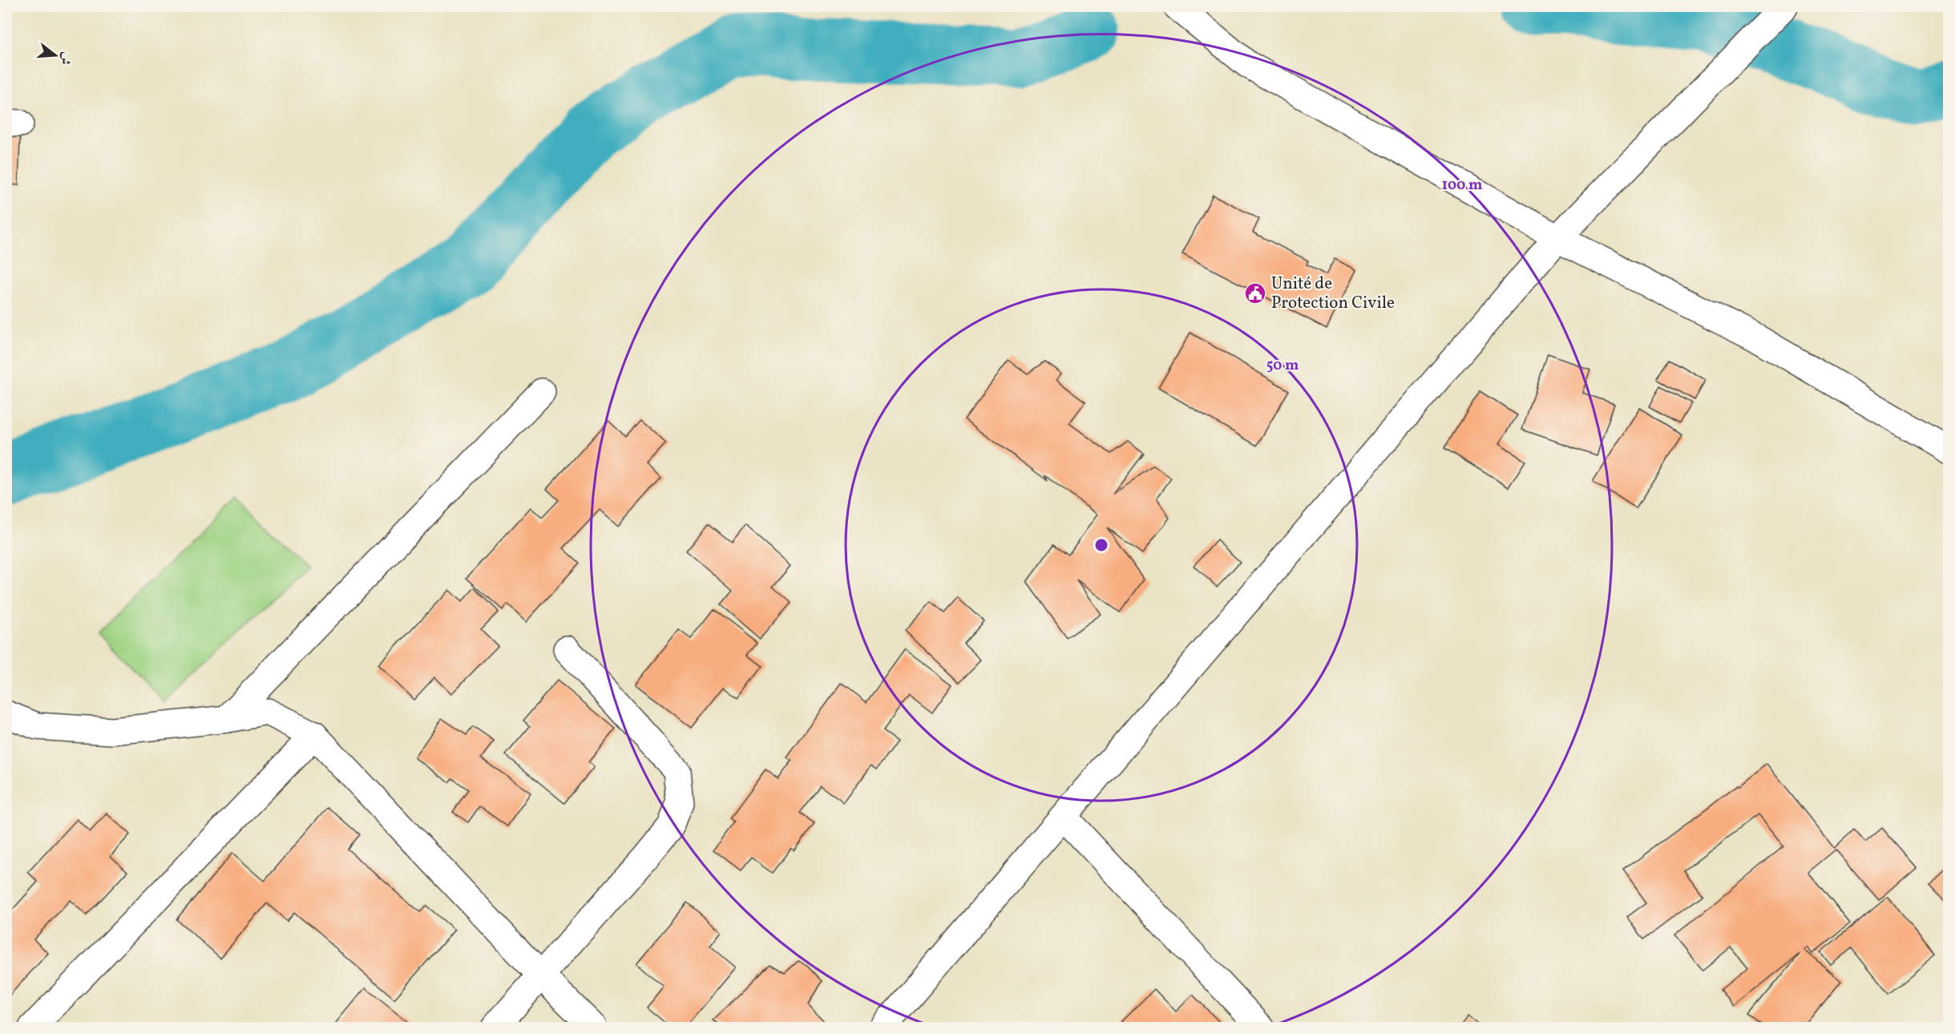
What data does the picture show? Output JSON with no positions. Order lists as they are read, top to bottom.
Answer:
{
  "places": {
    "public building": ["Unité de Protection Civile"]
  },
  "north": "right",
  "rings": ["100 m", "50 m"]
}
